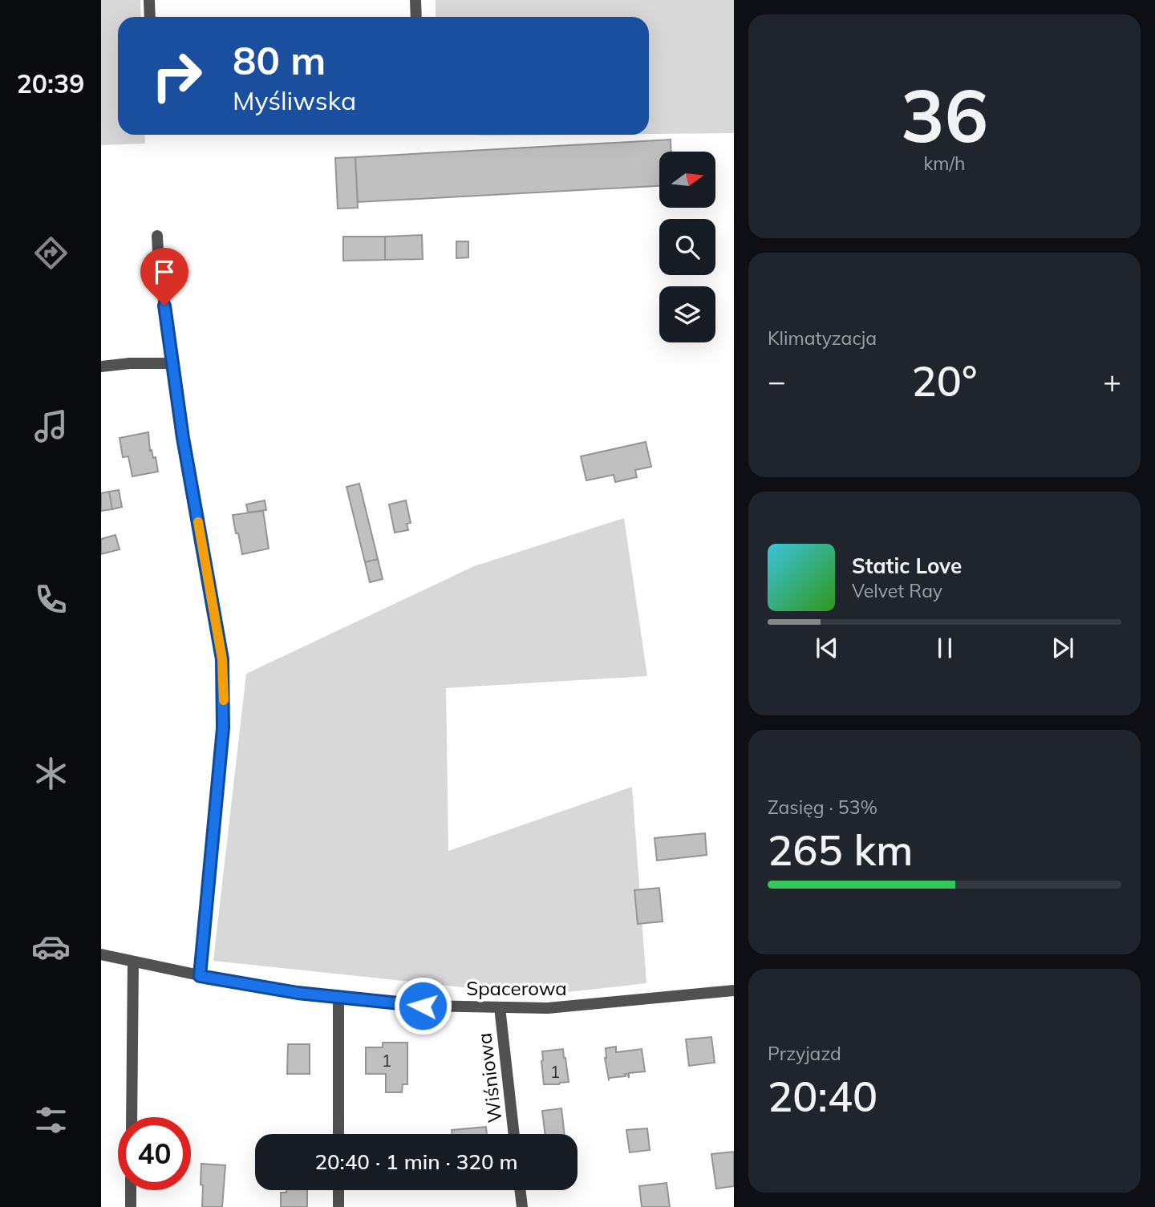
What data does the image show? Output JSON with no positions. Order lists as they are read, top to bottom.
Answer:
{
  "streets": {
    "street": ["Spacerowa", "Wiśniowa"]
  },
  "crossings": [
    ["Spacerowa", "Wiśniowa"]
  ],
  "house_numbers": ["1", "1"],
  "north": "right",
  "page": {
    "tabs": "20:39",
    "tile": [
      ["36", "km/h"],
      "Klimatyzacja",
      ["Zasięg · 53%", "265 km"],
      ["Przyjazd", "20:40"]
    ],
    "turn": ["80 m", "Myśliwska"],
    "heat": ["−", "20°", "+"],
    "song": ["Static Love", "Velvet Ray"],
    "limit": "40",
    "trip": "20:40 · 1 min · 320 m"
  }
}
